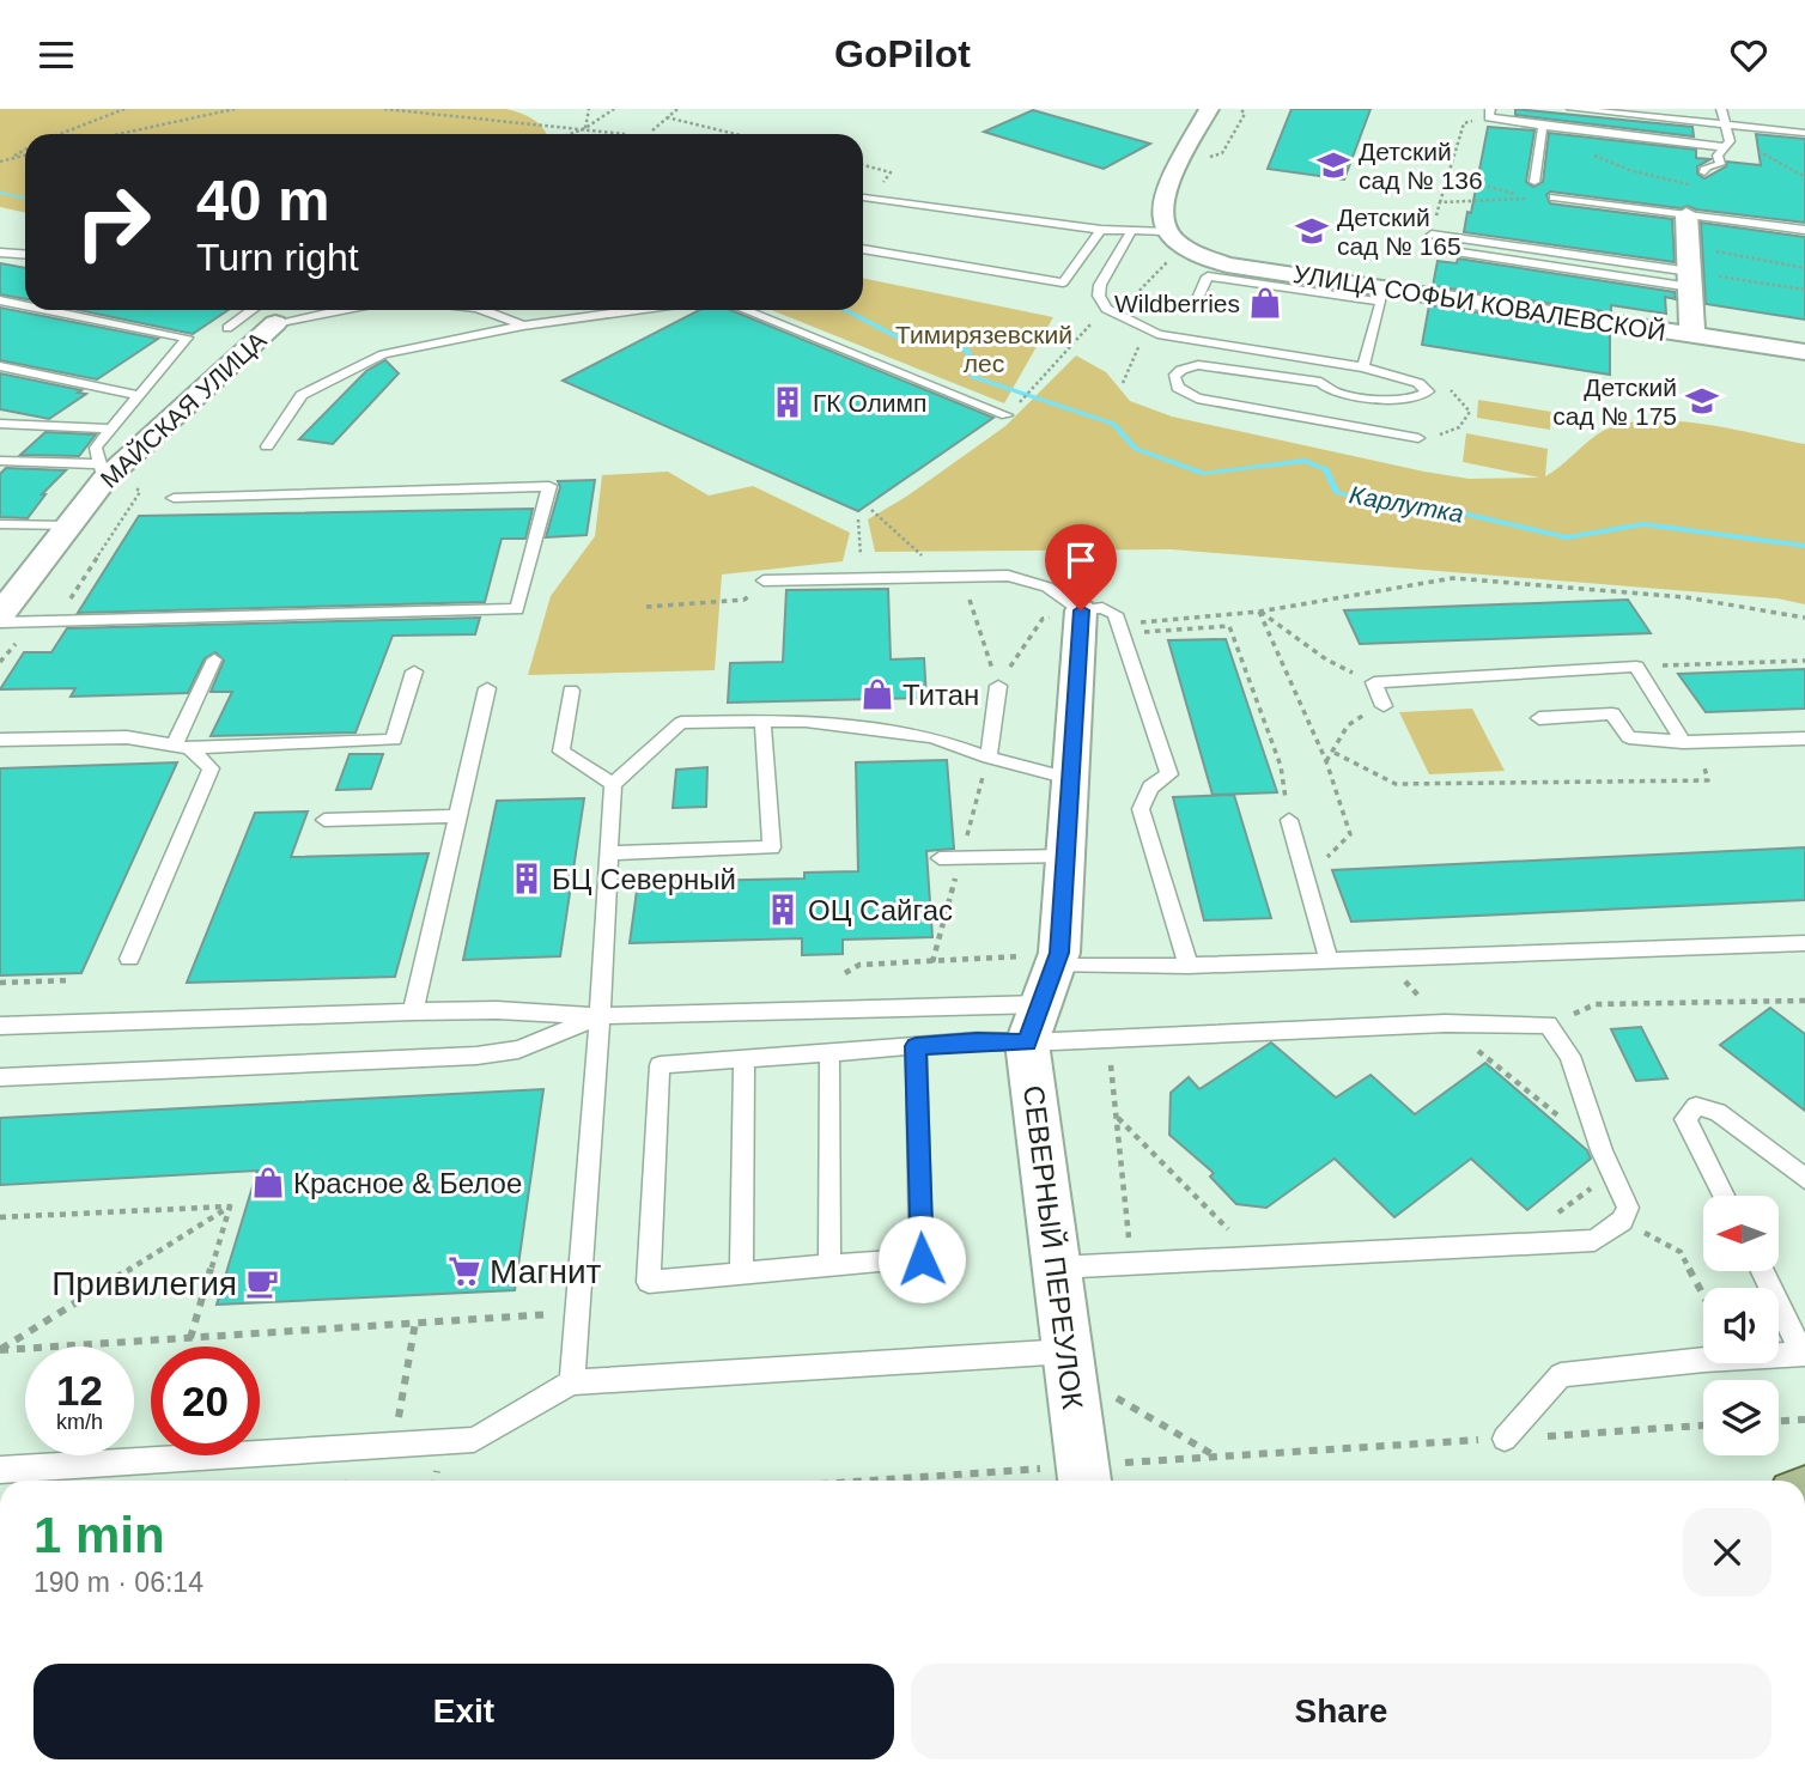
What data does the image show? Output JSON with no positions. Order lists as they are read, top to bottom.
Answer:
{
  "streets": {
    "street": ["УЛИЦА СОФЬИ КОВАЛЕВСКОЙ", "МАЙСКАЯ УЛИЦА", "СЕВЕРНЫЙ ПЕРЕУЛОК"]
  },
  "water": ["Карлутка"],
  "parks": ["Тимирязевский лес"],
  "places": {
    "school or university": ["Детский сад № 136", "Детский сад № 165", "Детский сад № 175"],
    "shop": ["Wildberries", "Титан", "Красное & Белое"],
    "building": ["ГК Олимп", "БЦ Северный", "ОЦ Сайгас"],
    "supermarket": ["Магнит"],
    "cafe": ["Привилегия"]
  },
  "north": "left",
  "page": {
    "header": "GoPilot",
    "turn": ["40 m", "Turn right"],
    "speed": "12 km/h",
    "limit": "20",
    "heading": ["1 min", "190 m · 06:14"],
    "buttons": ["Exit", "Share"]
  }
}
